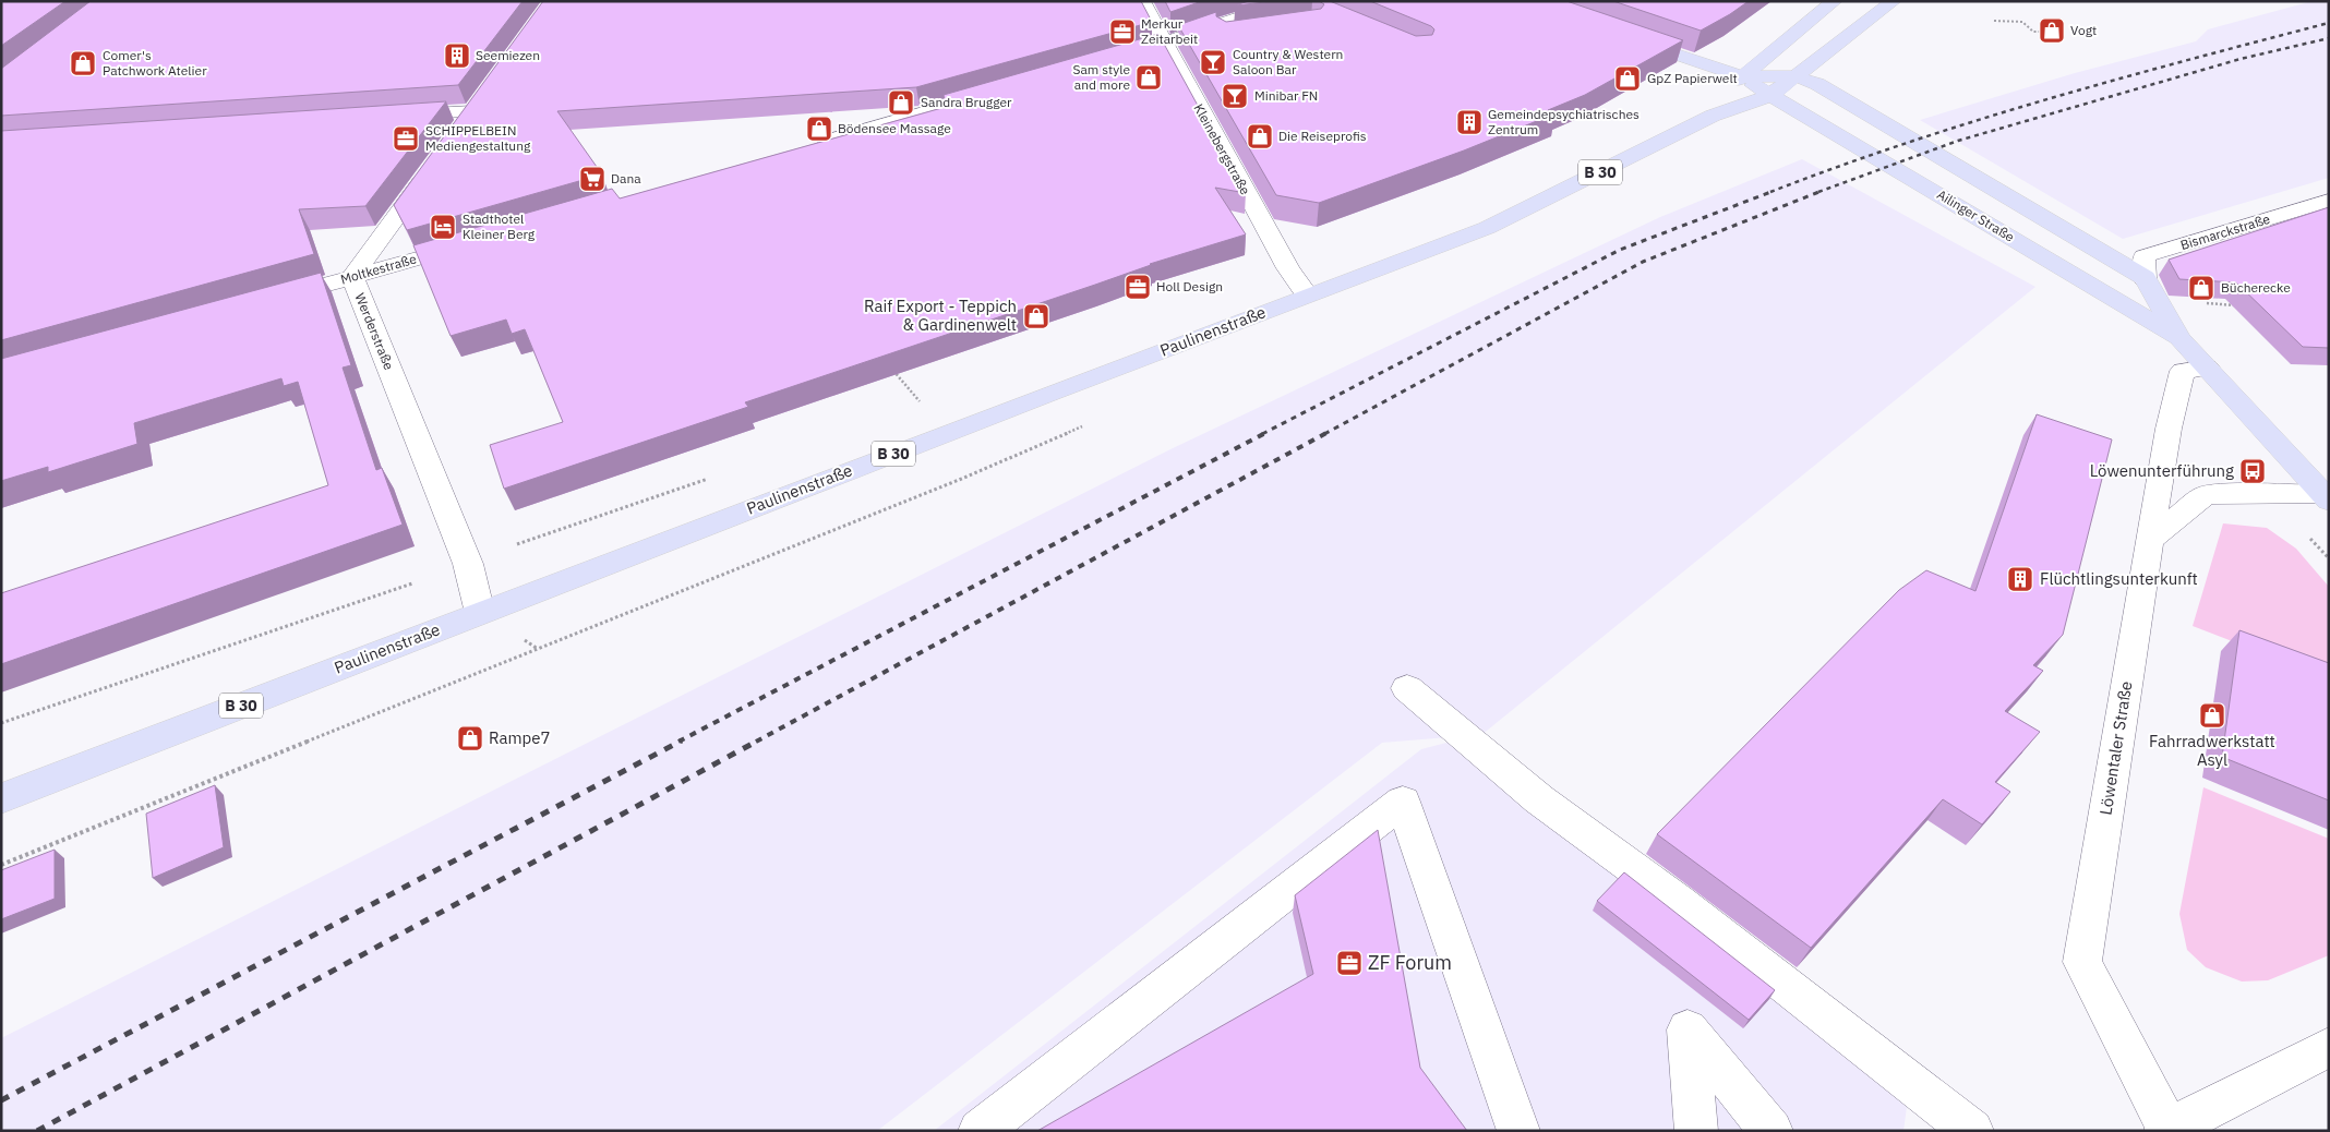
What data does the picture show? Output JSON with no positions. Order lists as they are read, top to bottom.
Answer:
{
  "streets": {
    "main road": ["B 30", "Ailinger Straße", "Paulinenstraße"],
    "street": [
      "Kleinebergstraße",
      "Bismarckstraße",
      "Moltkestraße",
      "Werderstraße",
      "Löwentaler Straße"
    ]
  },
  "crossings": [
    ["Kleinebergstraße", "Paulinenstraße"],
    ["Ailinger Straße", "Bismarckstraße"],
    ["Ailinger Straße", "Paulinenstraße"],
    ["Ailinger Straße", "Löwentaler Straße"],
    ["Moltkestraße", "Werderstraße"],
    ["Werderstraße", "Paulinenstraße"]
  ],
  "places": {
    "shop": [
      "Vogt",
      "Comer's Patchwork Atelier",
      "Sam style and more",
      "GpZ Papierwelt",
      "Sandra Brugger",
      "Bödensee Massage",
      "Die Reiseprofis",
      "Bücherecke",
      "Raif Export - Teppich & Gardinenwelt",
      "Fahrradwerkstatt Asyl",
      "Rampe7"
    ],
    "office": [
      "Merkur Zeitarbeit",
      "SCHIPPELBEIN Mediengestaltung",
      "Holl Design",
      "ZF Forum"
    ],
    "building": ["Seemiezen", "Gemeindepsychiatrisches Zentrum", "Flüchtlingsunterkunft"],
    "bar": ["Country & Western Saloon Bar", "Minibar FN"],
    "supermarket": ["Dana"],
    "hotel": ["Stadthotel Kleiner Berg"],
    "bus stop": ["Löwenunterführung"]
  }
}
